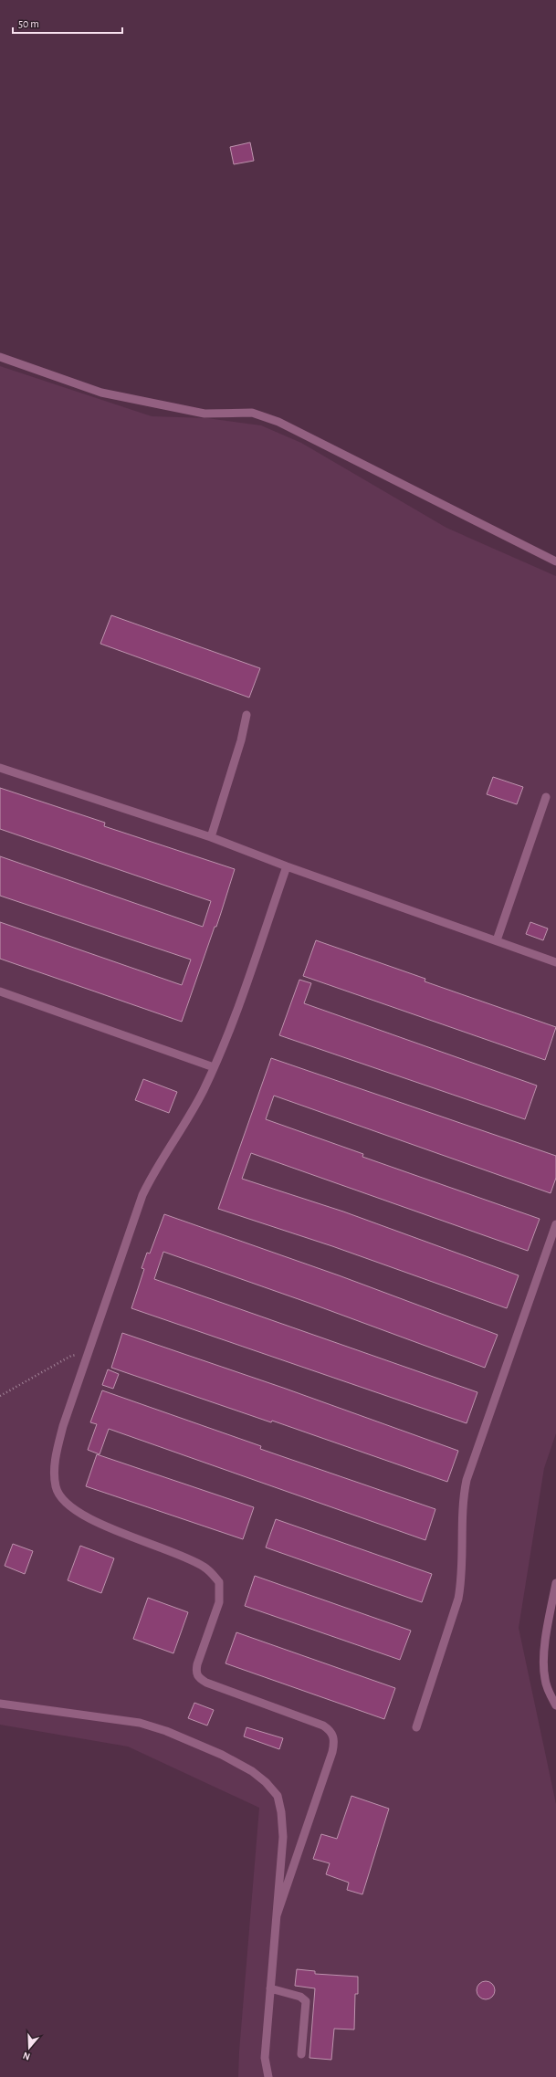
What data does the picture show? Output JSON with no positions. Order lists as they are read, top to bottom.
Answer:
{
  "scale_bar": "50 m",
  "north": "bottom"
}
